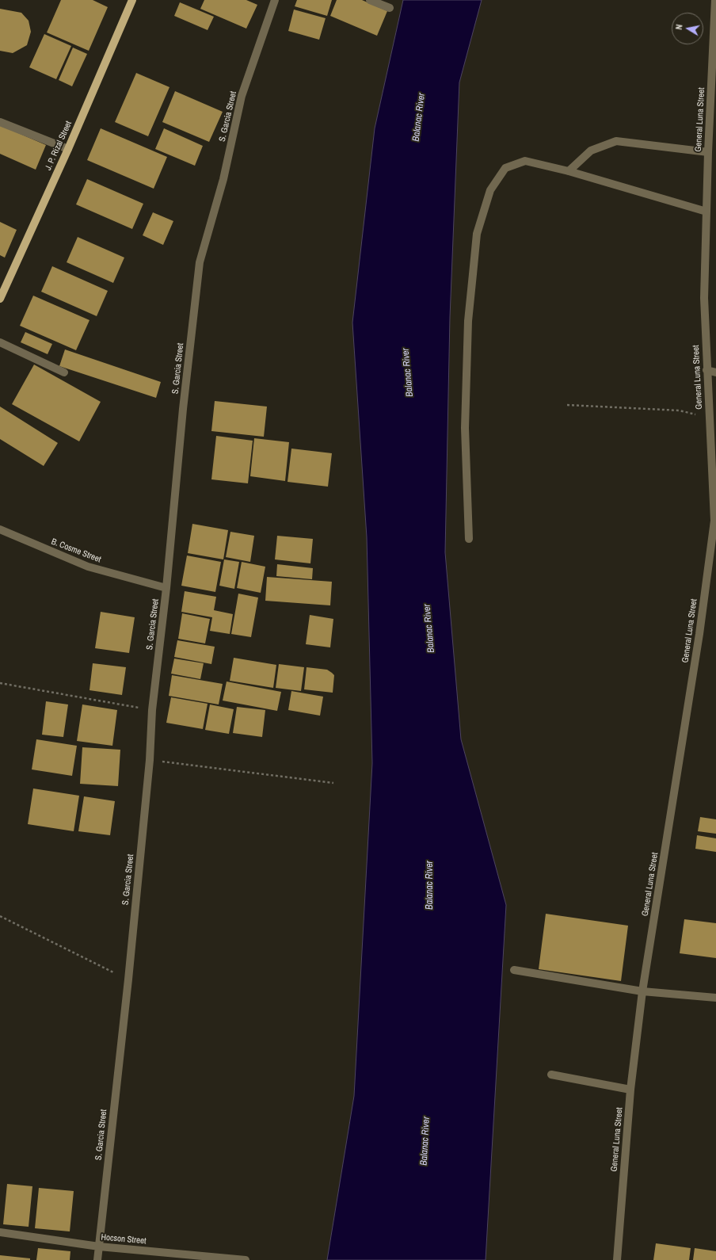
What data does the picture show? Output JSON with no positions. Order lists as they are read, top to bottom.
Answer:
{
  "streets": {
    "main road": ["J. P. Rizal Street"],
    "street": [
      "S. Garcia Street",
      "General Luna Street",
      "B. Cosme Street",
      "Hocson Street"
    ]
  },
  "crossings": [
    ["S. Garcia Street", "B. Cosme Street"],
    ["S. Garcia Street", "Hocson Street"]
  ],
  "water": ["Balanac River"],
  "north": "left"
}
